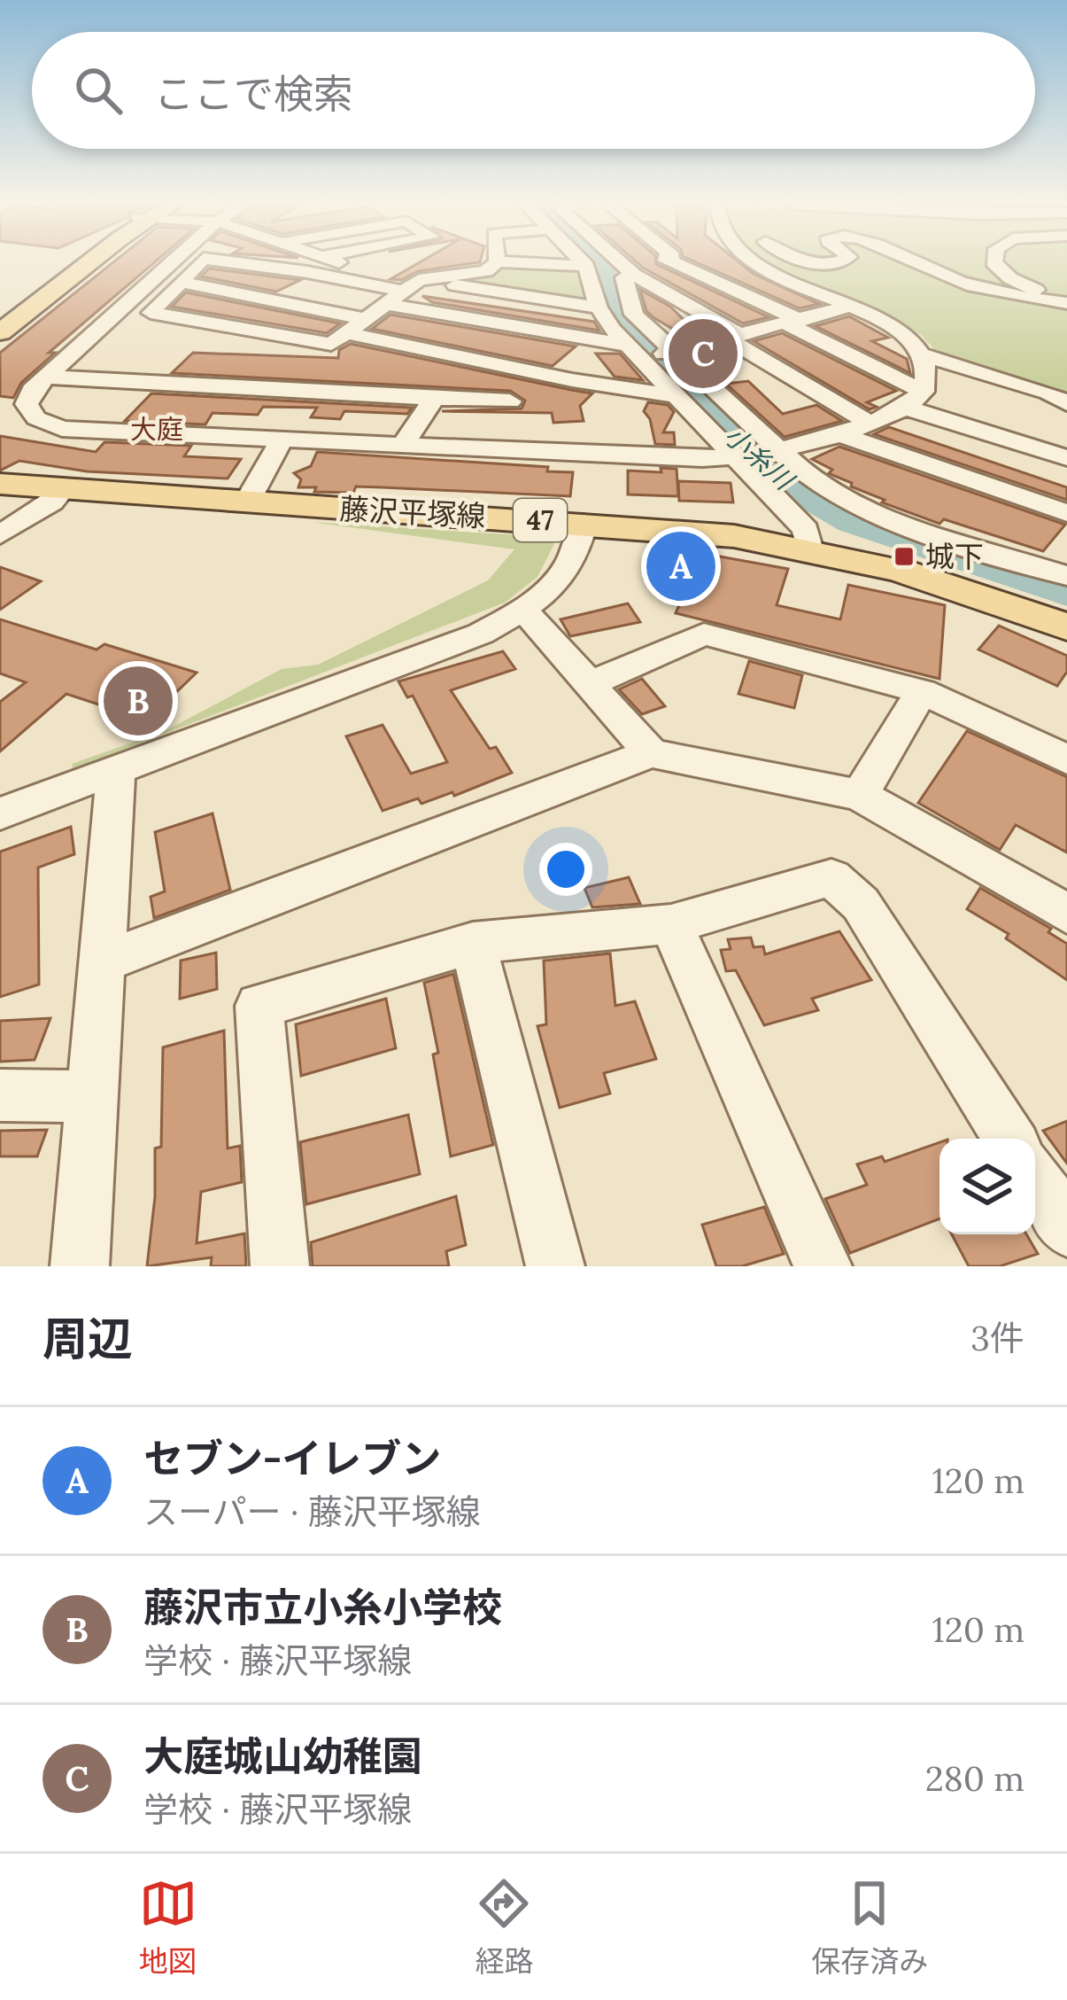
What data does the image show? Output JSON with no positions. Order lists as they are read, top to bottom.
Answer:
{
  "streets": {
    "main road": ["藤沢平塚線", "47"]
  },
  "districts": ["大庭"],
  "water": ["小糸川"],
  "places": {
    "transit": ["城下"]
  },
  "page": {
    "search": "ここで検索",
    "pins": ["C", "A", "B"],
    "heading": ["周辺", "3件"],
    "list": [
      {
        "mark": "A",
        "name": "セブン-イレブン",
        "note": "スーパー · 藤沢平塚線",
        "value": "120 m"
      },
      {
        "mark": "B",
        "name": "藤沢市立小糸小学校",
        "note": "学校 · 藤沢平塚線",
        "value": "120 m"
      },
      {
        "mark": "C",
        "name": "大庭城山幼稚園",
        "note": "学校 · 藤沢平塚線",
        "value": "280 m"
      }
    ],
    "nav": ["地図", "経路", "保存済み"]
  }
}
